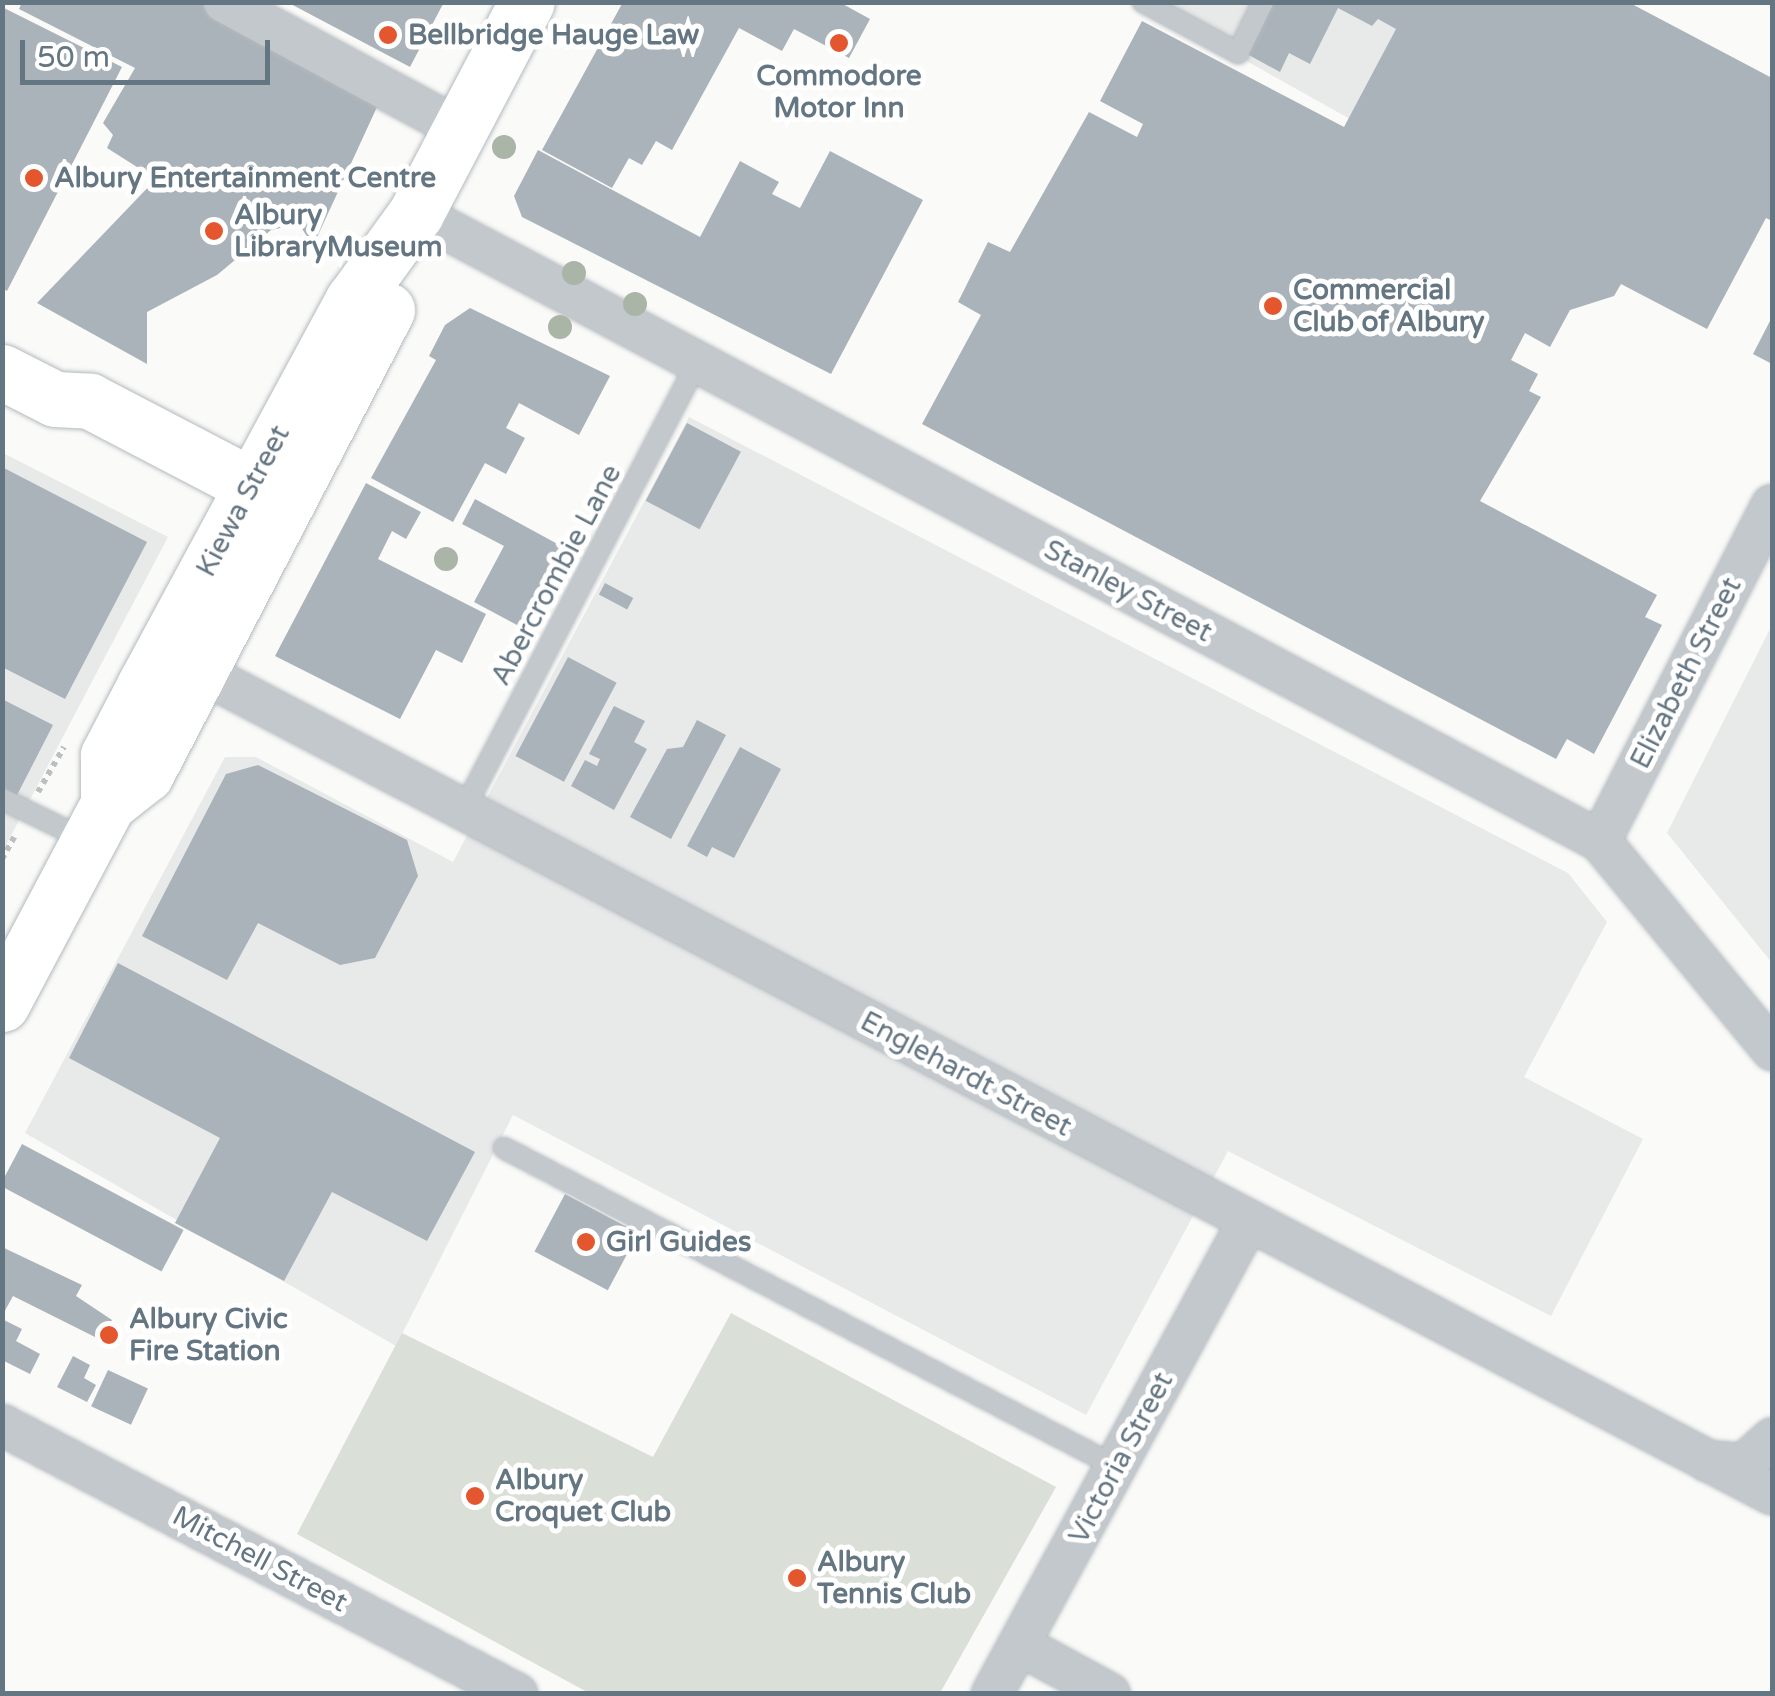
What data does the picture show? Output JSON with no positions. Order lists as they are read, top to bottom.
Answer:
{
  "streets": {
    "street": [
      "Kiewa Street",
      "Stanley Street",
      "Elizabeth Street",
      "Englehardt Street",
      "Victoria Street",
      "Mitchell Street"
    ],
    "lane": ["Abercrombie Lane"]
  },
  "crossings": [
    ["Kiewa Street", "Stanley Street"],
    ["Kiewa Street", "Englehardt Street"],
    ["Abercrombie Lane", "Stanley Street"],
    ["Abercrombie Lane", "Englehardt Street"],
    ["Stanley Street", "Elizabeth Street"],
    ["Englehardt Street", "Victoria Street"]
  ],
  "places": [
    "Bellbridge Hauge Law",
    "Commodore Motor Inn",
    "Albury Entertainment Centre",
    "Albury LibraryMuseum",
    "Commercial Club of Albury",
    "Girl Guides",
    "Albury Civic Fire Station",
    "Albury Croquet Club",
    "Albury Tennis Club"
  ],
  "scale_bar": "50 m"
}
